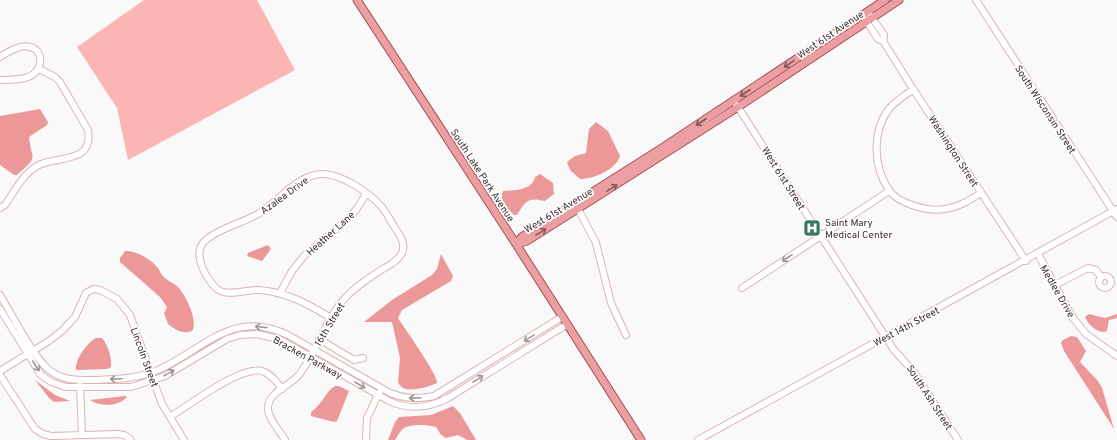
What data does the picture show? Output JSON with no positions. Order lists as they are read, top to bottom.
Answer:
{
  "streets": {
    "main road": ["West 61st Avenue", "South Lake Park Avenue"],
    "street": [
      "South Wisconsin Street",
      "Washington Street",
      "West 61st Street",
      "Azalea Drive",
      "Heather Lane",
      "Medlee Drive",
      "16th Street",
      "West 14th Street",
      "Lincoln Street",
      "Bracken Parkway",
      "South Ash Street"
    ]
  },
  "crossings": [
    ["West 61st Avenue", "Washington Street"],
    ["West 61st Avenue", "South Lake Park Avenue"],
    ["West 61st Avenue", "West 61st Street"],
    ["South Wisconsin Street", "West 14th Street"],
    ["Washington Street", "West 14th Street"],
    ["South Lake Park Avenue", "Bracken Parkway"],
    ["West 61st Street", "West 14th Street"],
    ["West 61st Street", "South Ash Street"],
    ["Azalea Drive", "Heather Lane"],
    ["Azalea Drive", "16th Street"],
    ["Heather Lane", "16th Street"],
    ["Medlee Drive", "West 14th Street"],
    ["16th Street", "Bracken Parkway"],
    ["West 14th Street", "South Ash Street"],
    ["Lincoln Street", "Bracken Parkway"]
  ],
  "places": {
    "hospital": ["Saint Mary Medical Center"]
  }
}
